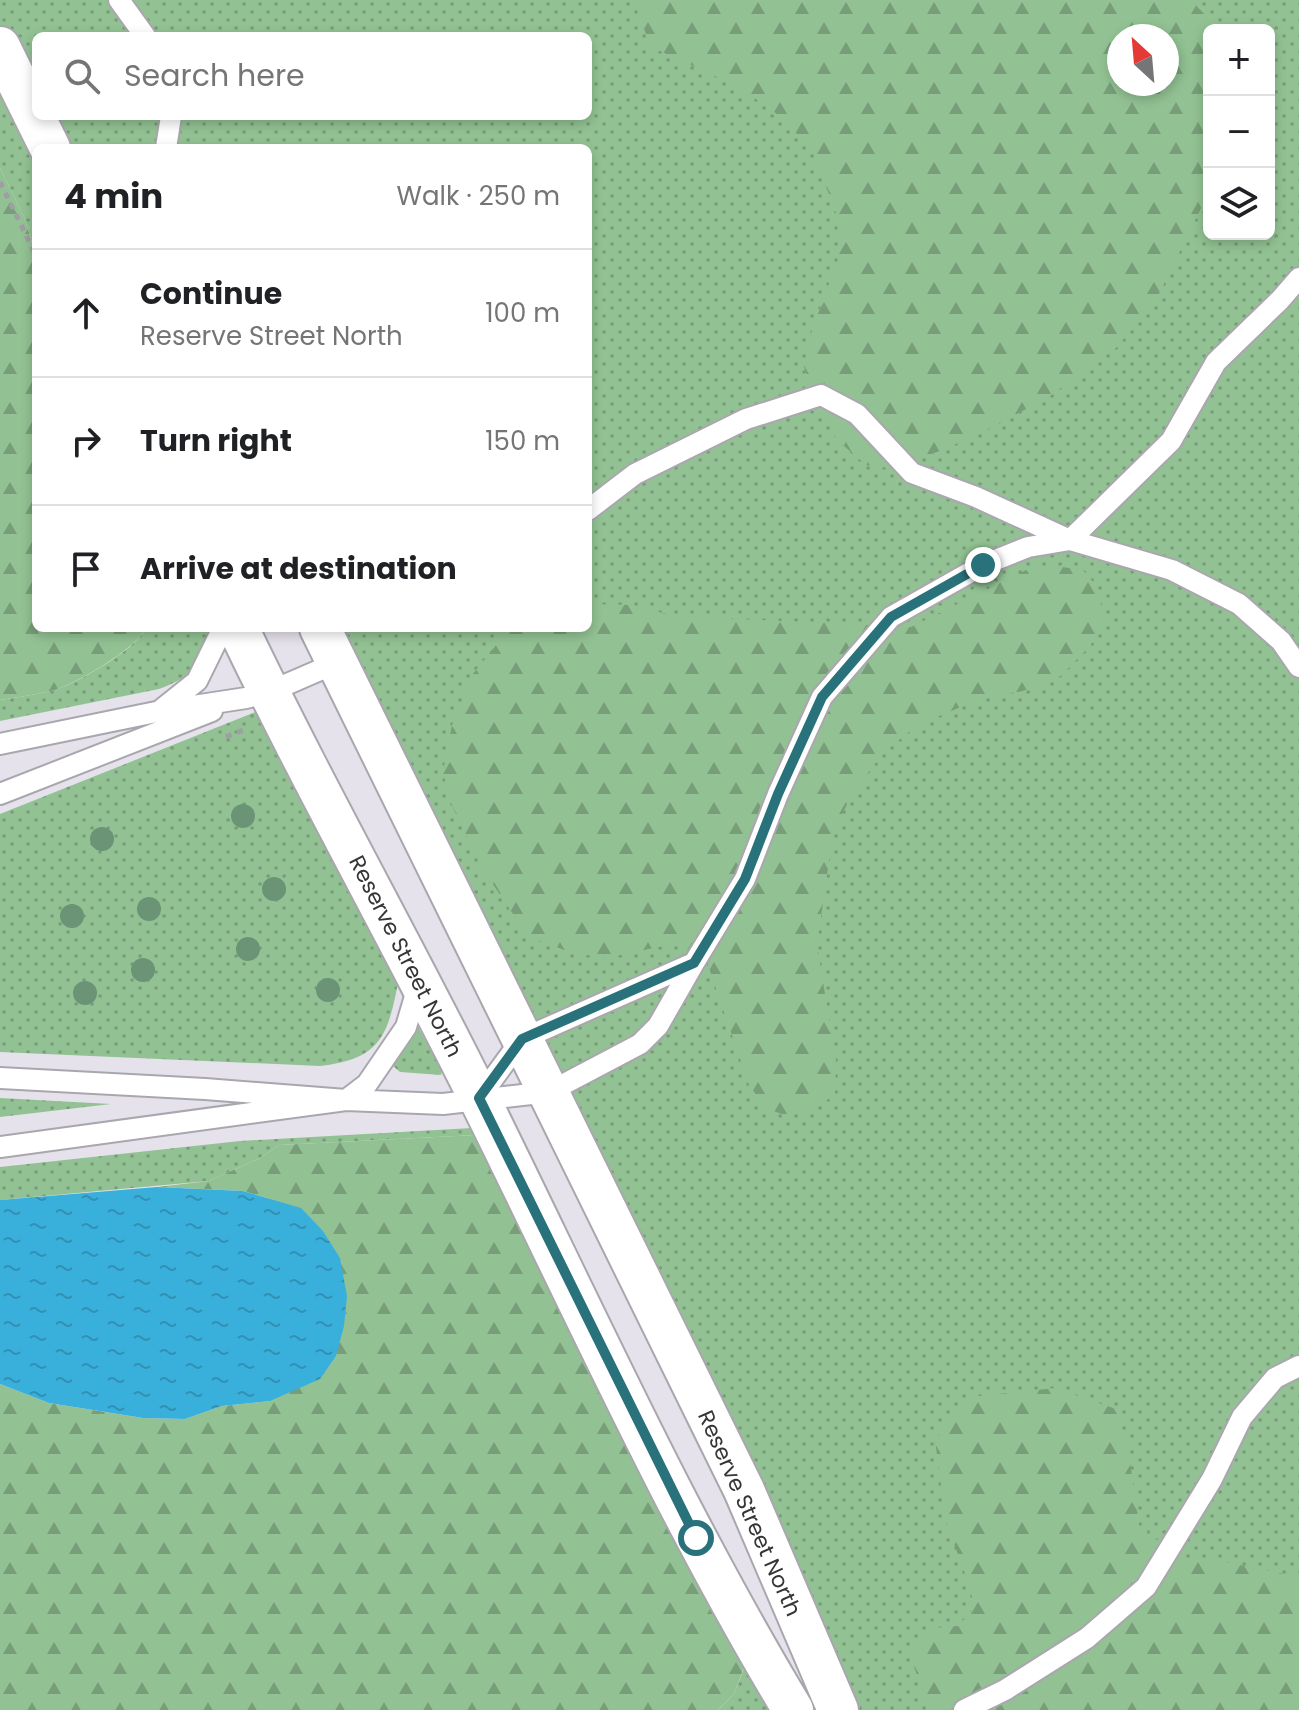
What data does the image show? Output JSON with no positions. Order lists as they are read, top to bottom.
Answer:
{
  "streets": {
    "street": ["Reserve Street North"]
  },
  "north": "top left",
  "page": {
    "map_buttons": ["+", "−"],
    "search": "Search here",
    "heading": ["4 min", "Walk · 250 m"],
    "list": [
      ["Continue", "Reserve Street North", "100 m"],
      ["Turn right", "150 m"],
      "Arrive at destination"
    ]
  }
}
